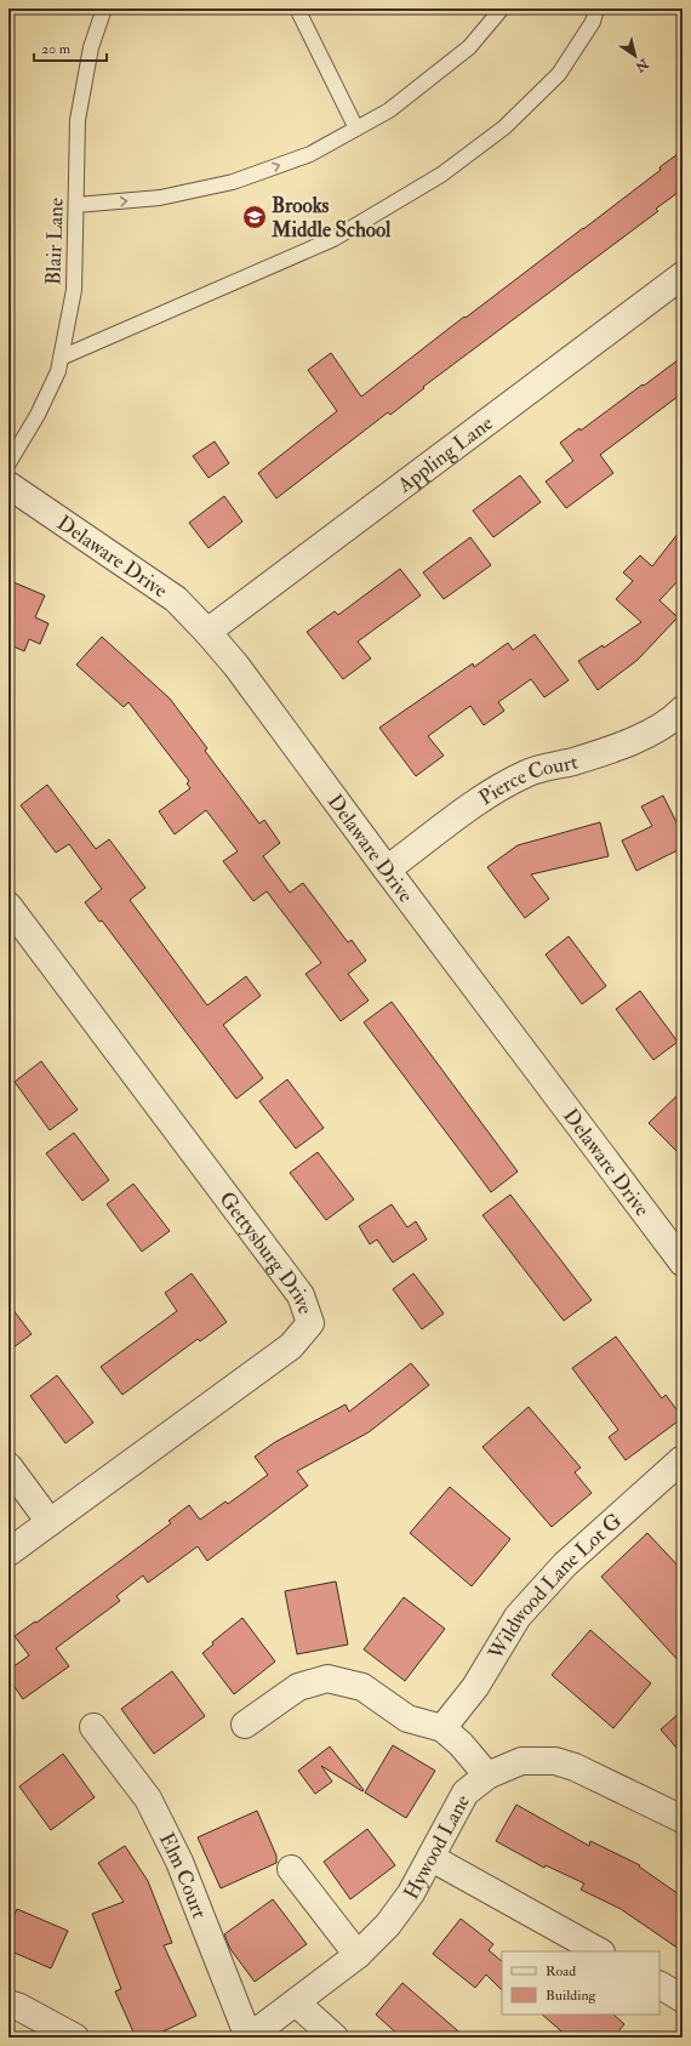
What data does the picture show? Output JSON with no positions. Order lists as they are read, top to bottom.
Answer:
{
  "streets": {
    "street": [
      "Appling Lane",
      "Delaware Drive",
      "Pierce Court",
      "Gettysburg Drive",
      "Wildwood Lane Lot G",
      "Hywood Lane",
      "Elm Court"
    ],
    "lane": ["Blair Lane"]
  },
  "crossings": [
    ["Appling Lane", "Delaware Drive"],
    ["Delaware Drive", "Pierce Court"],
    ["Hywood Lane", "Elm Court"]
  ],
  "places": {
    "school or university": ["Brooks Middle School"]
  },
  "legend": ["Road", "Building"],
  "scale_bar": "20 m",
  "north": "bottom right"
}
